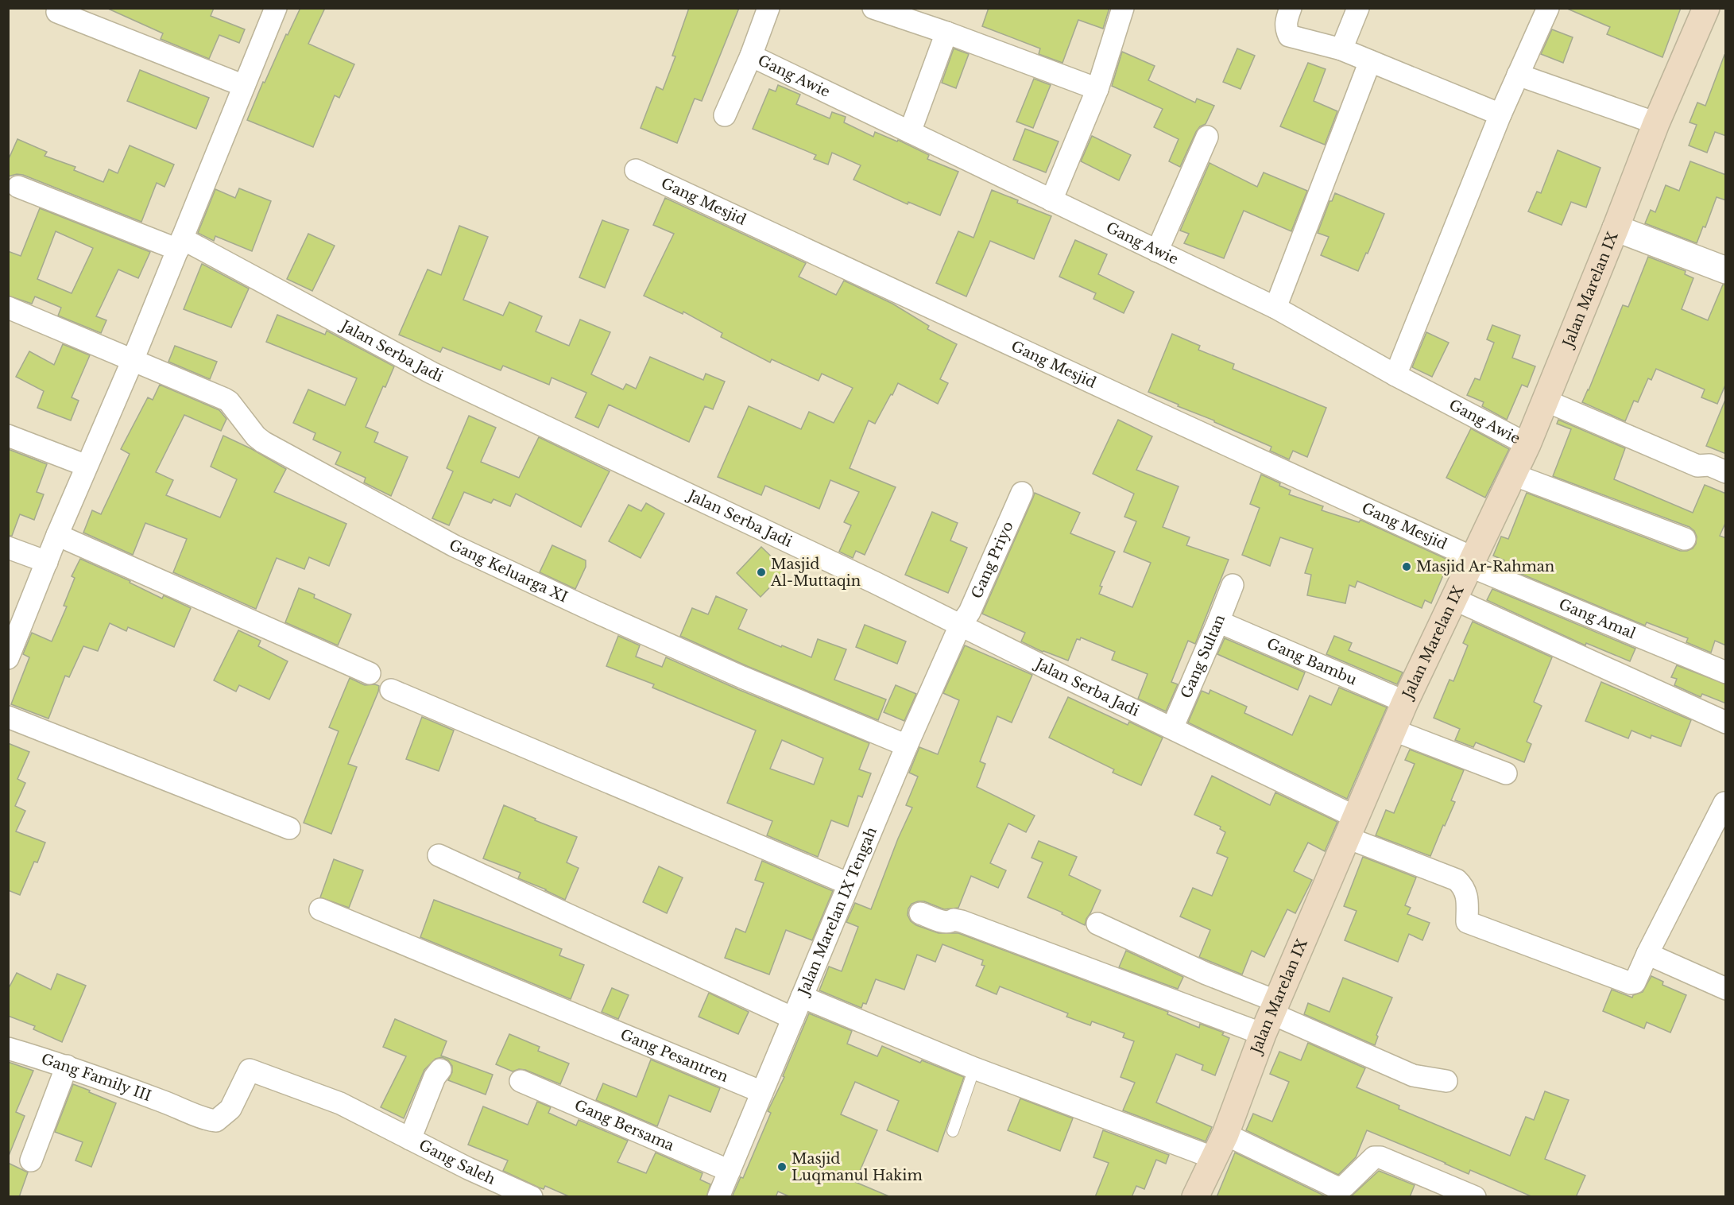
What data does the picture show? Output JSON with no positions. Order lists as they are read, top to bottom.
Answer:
{
  "streets": {
    "main road": ["Jalan Marelan IX"],
    "street": [
      "Gang Awie",
      "Gang Mesjid",
      "Jalan Serba Jadi",
      "Gang Priyo",
      "Gang Keluarga XI",
      "Gang Amal",
      "Gang Sultan",
      "Gang Bambu",
      "Jalan Marelan IX Tengah",
      "Gang Pesantren",
      "Gang Family III",
      "Gang Bersama",
      "Gang Saleh"
    ]
  },
  "crossings": [
    ["Gang Awie", "Jalan Marelan IX"],
    ["Gang Mesjid", "Jalan Marelan IX"],
    ["Gang Mesjid", "Gang Amal"],
    ["Jalan Marelan IX", "Jalan Serba Jadi"],
    ["Jalan Marelan IX", "Gang Amal"],
    ["Jalan Marelan IX", "Gang Bambu"],
    ["Jalan Serba Jadi", "Gang Priyo"],
    ["Jalan Serba Jadi", "Gang Sultan"],
    ["Jalan Serba Jadi", "Jalan Marelan IX Tengah"],
    ["Gang Priyo", "Jalan Marelan IX Tengah"],
    ["Gang Keluarga XI", "Jalan Marelan IX Tengah"],
    ["Gang Sultan", "Gang Bambu"],
    ["Jalan Marelan IX Tengah", "Gang Pesantren"],
    ["Jalan Marelan IX Tengah", "Gang Bersama"],
    ["Gang Family III", "Gang Saleh"]
  ],
  "places": ["Masjid Ar-Rahman", "Masjid Al-Muttaqin", "Masjid Luqmanul Hakim"]
}
